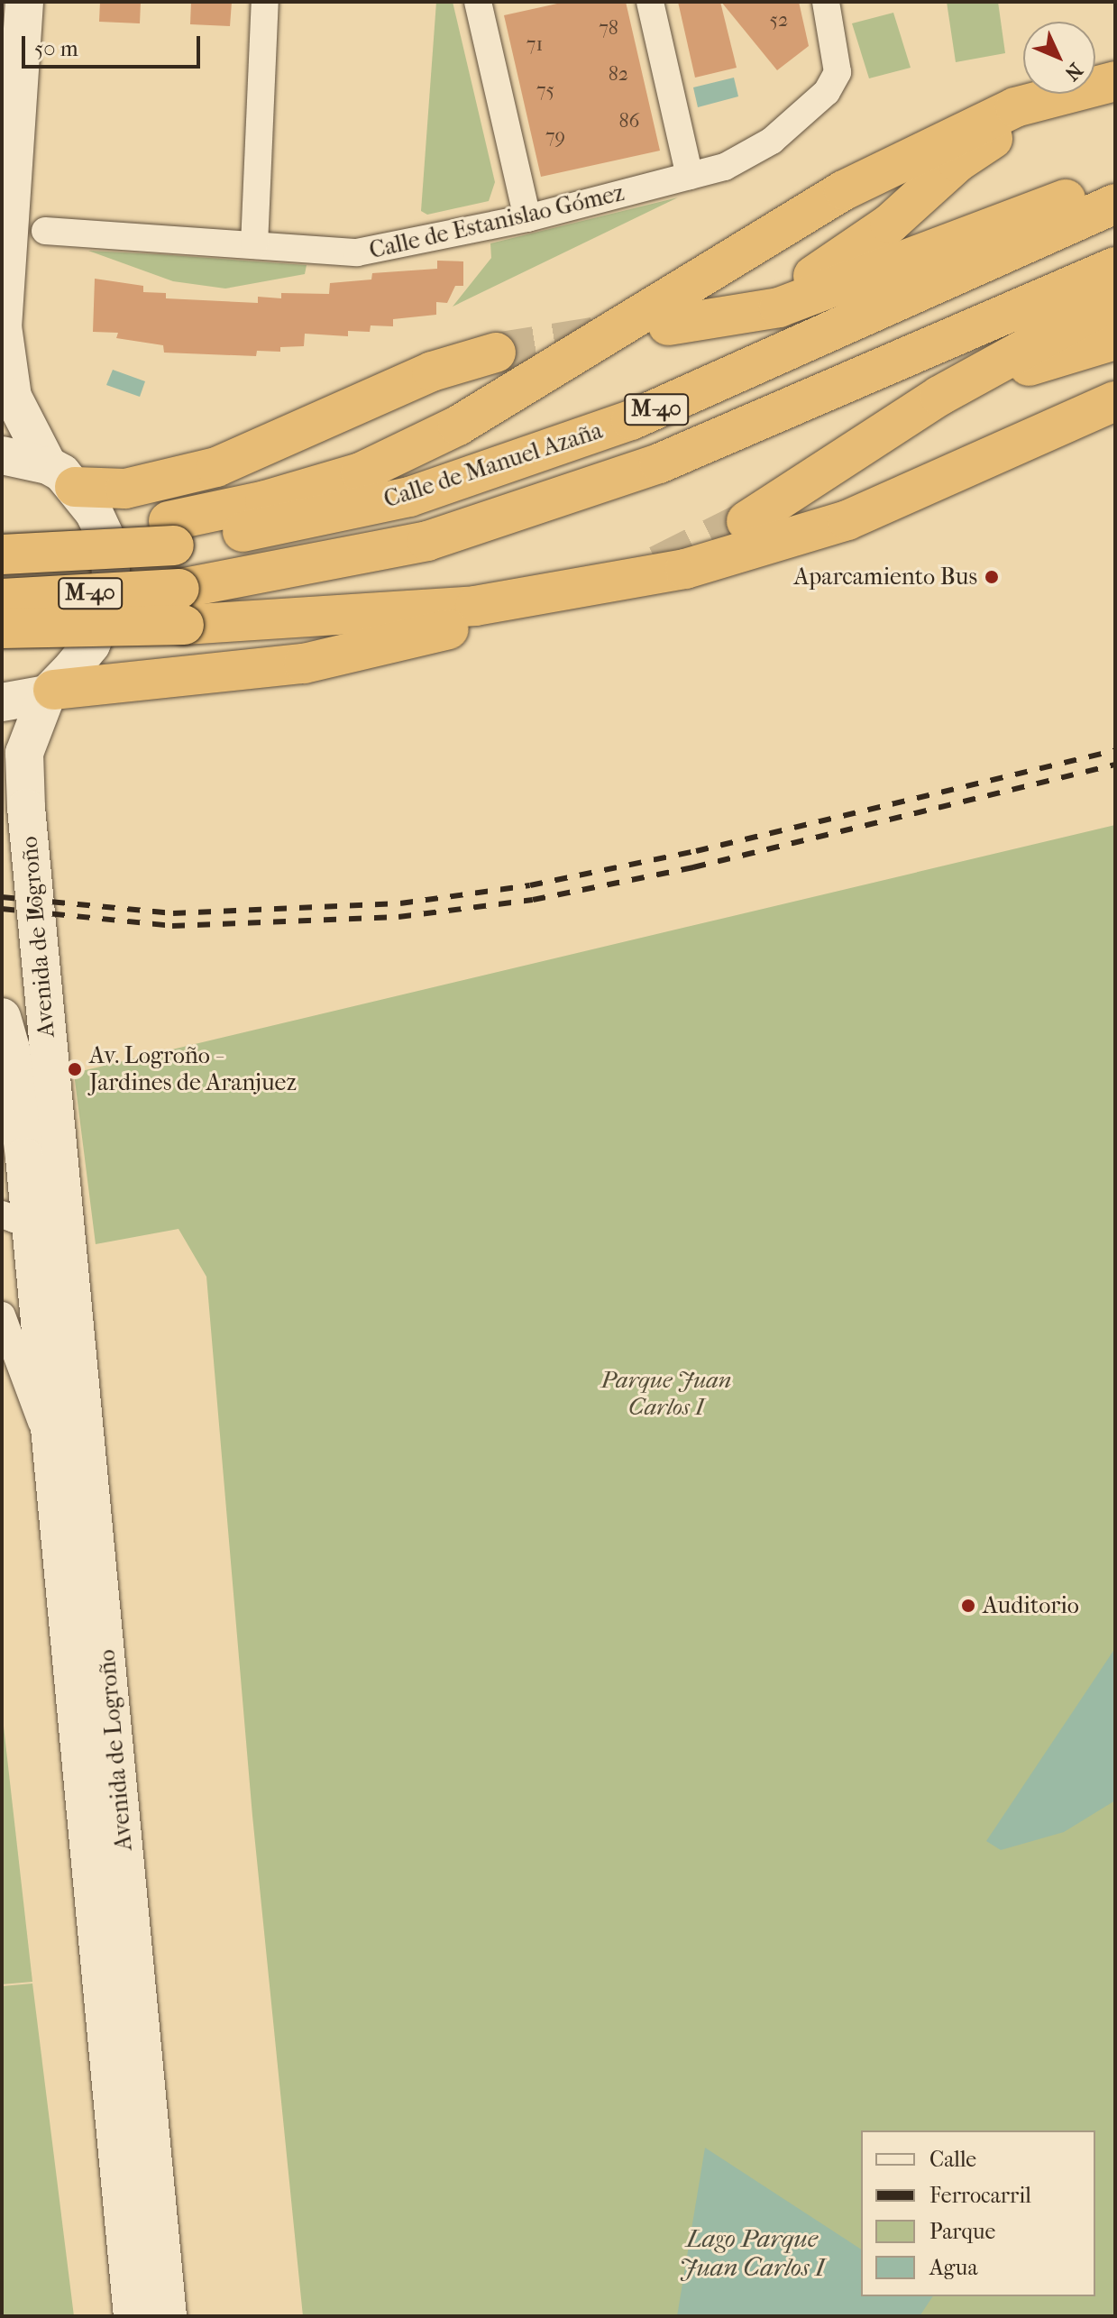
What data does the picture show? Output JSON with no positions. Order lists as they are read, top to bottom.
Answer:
{
  "streets": {
    "highway": ["M-40", "Calle de Manuel Azaña"],
    "main road": ["Avenida de Logroño"],
    "street": ["Calle de Estanislao Gómez"]
  },
  "water": ["Lago Parque Juan Carlos I"],
  "parks": ["Parque Juan Carlos I"],
  "places": ["Aparcamiento Bus", "Av. Logroño - Jardines de Aranjuez", "Auditorio"],
  "house_numbers": [
    "52",
    "78",
    "71",
    "82",
    "75",
    "86",
    "79"
  ],
  "legend": [
    "Calle",
    "Ferrocarril",
    "Parque",
    "Agua"
  ],
  "scale_bar": "50 m",
  "north": "bottom right"
}
